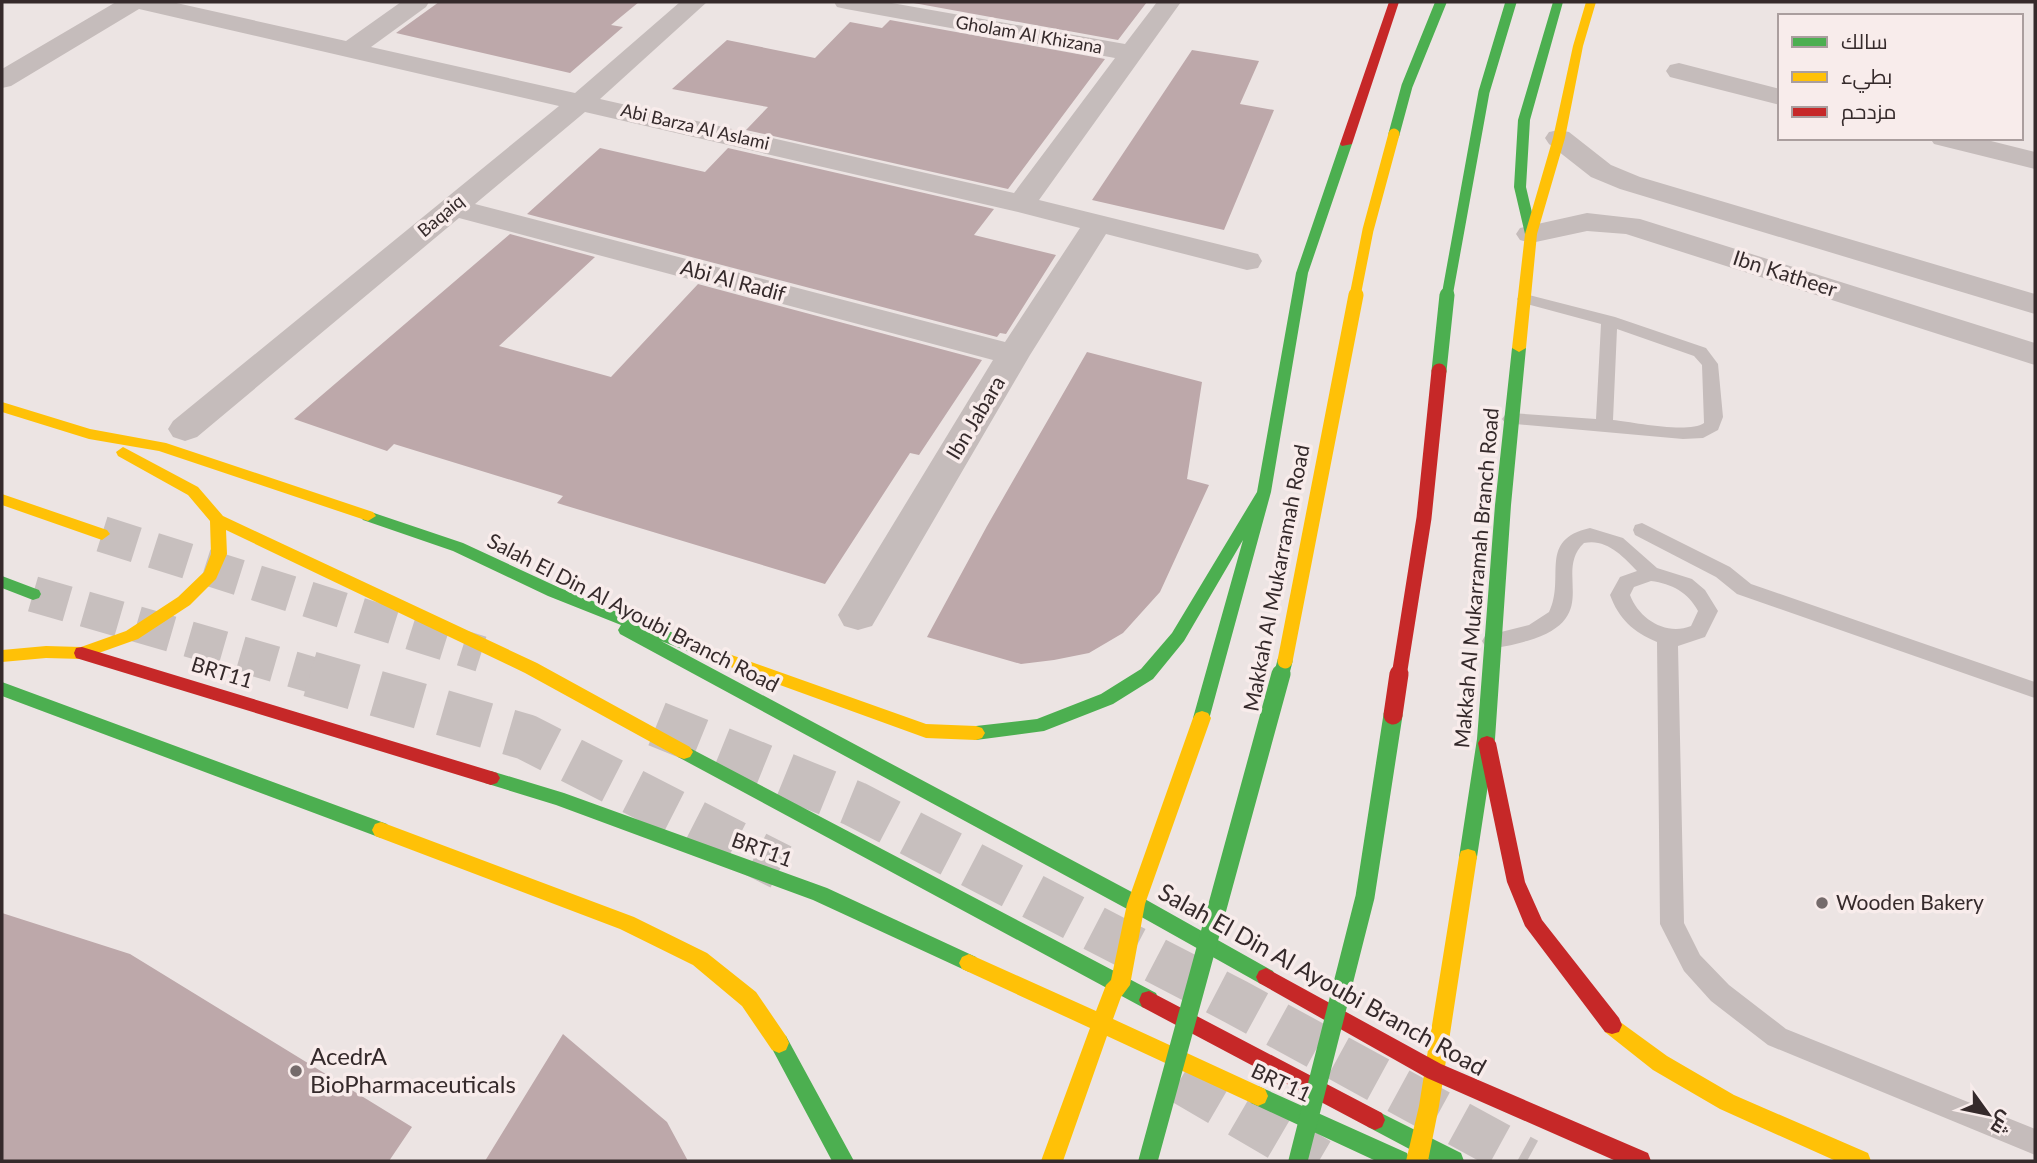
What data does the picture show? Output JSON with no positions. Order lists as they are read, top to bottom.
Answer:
{
  "streets": {
    "main road": [
      "Makkah Al Mukarramah Road",
      "Makkah Al Mukarramah Branch Road",
      "Salah El Din Al Ayoubi Branch Road",
      "BRT11"
    ],
    "street": [
      "Gholam Al Khizana",
      "Abi Barza Al Aslami",
      "Baqaiq",
      "Ibn Katheer",
      "Abi Al Radif",
      "Ibn Jabara"
    ]
  },
  "crossings": [
    ["Abi Barza Al Aslami", "Baqaiq"],
    ["Abi Barza Al Aslami", "Ibn Jabara"],
    ["Baqaiq", "Abi Al Radif"],
    ["Ibn Katheer", "Makkah Al Mukarramah Branch Road"],
    ["Abi Al Radif", "Ibn Jabara"],
    ["Makkah Al Mukarramah Branch Road", "Salah El Din Al Ayoubi Branch Road"],
    ["Makkah Al Mukarramah Branch Road", "BRT11"]
  ],
  "places": ["Wooden Bakery", "AcedrA BioPharmaceuticals"],
  "legend": ["سالك", "بطيء", "مزدحم"],
  "north": "bottom right"
}
